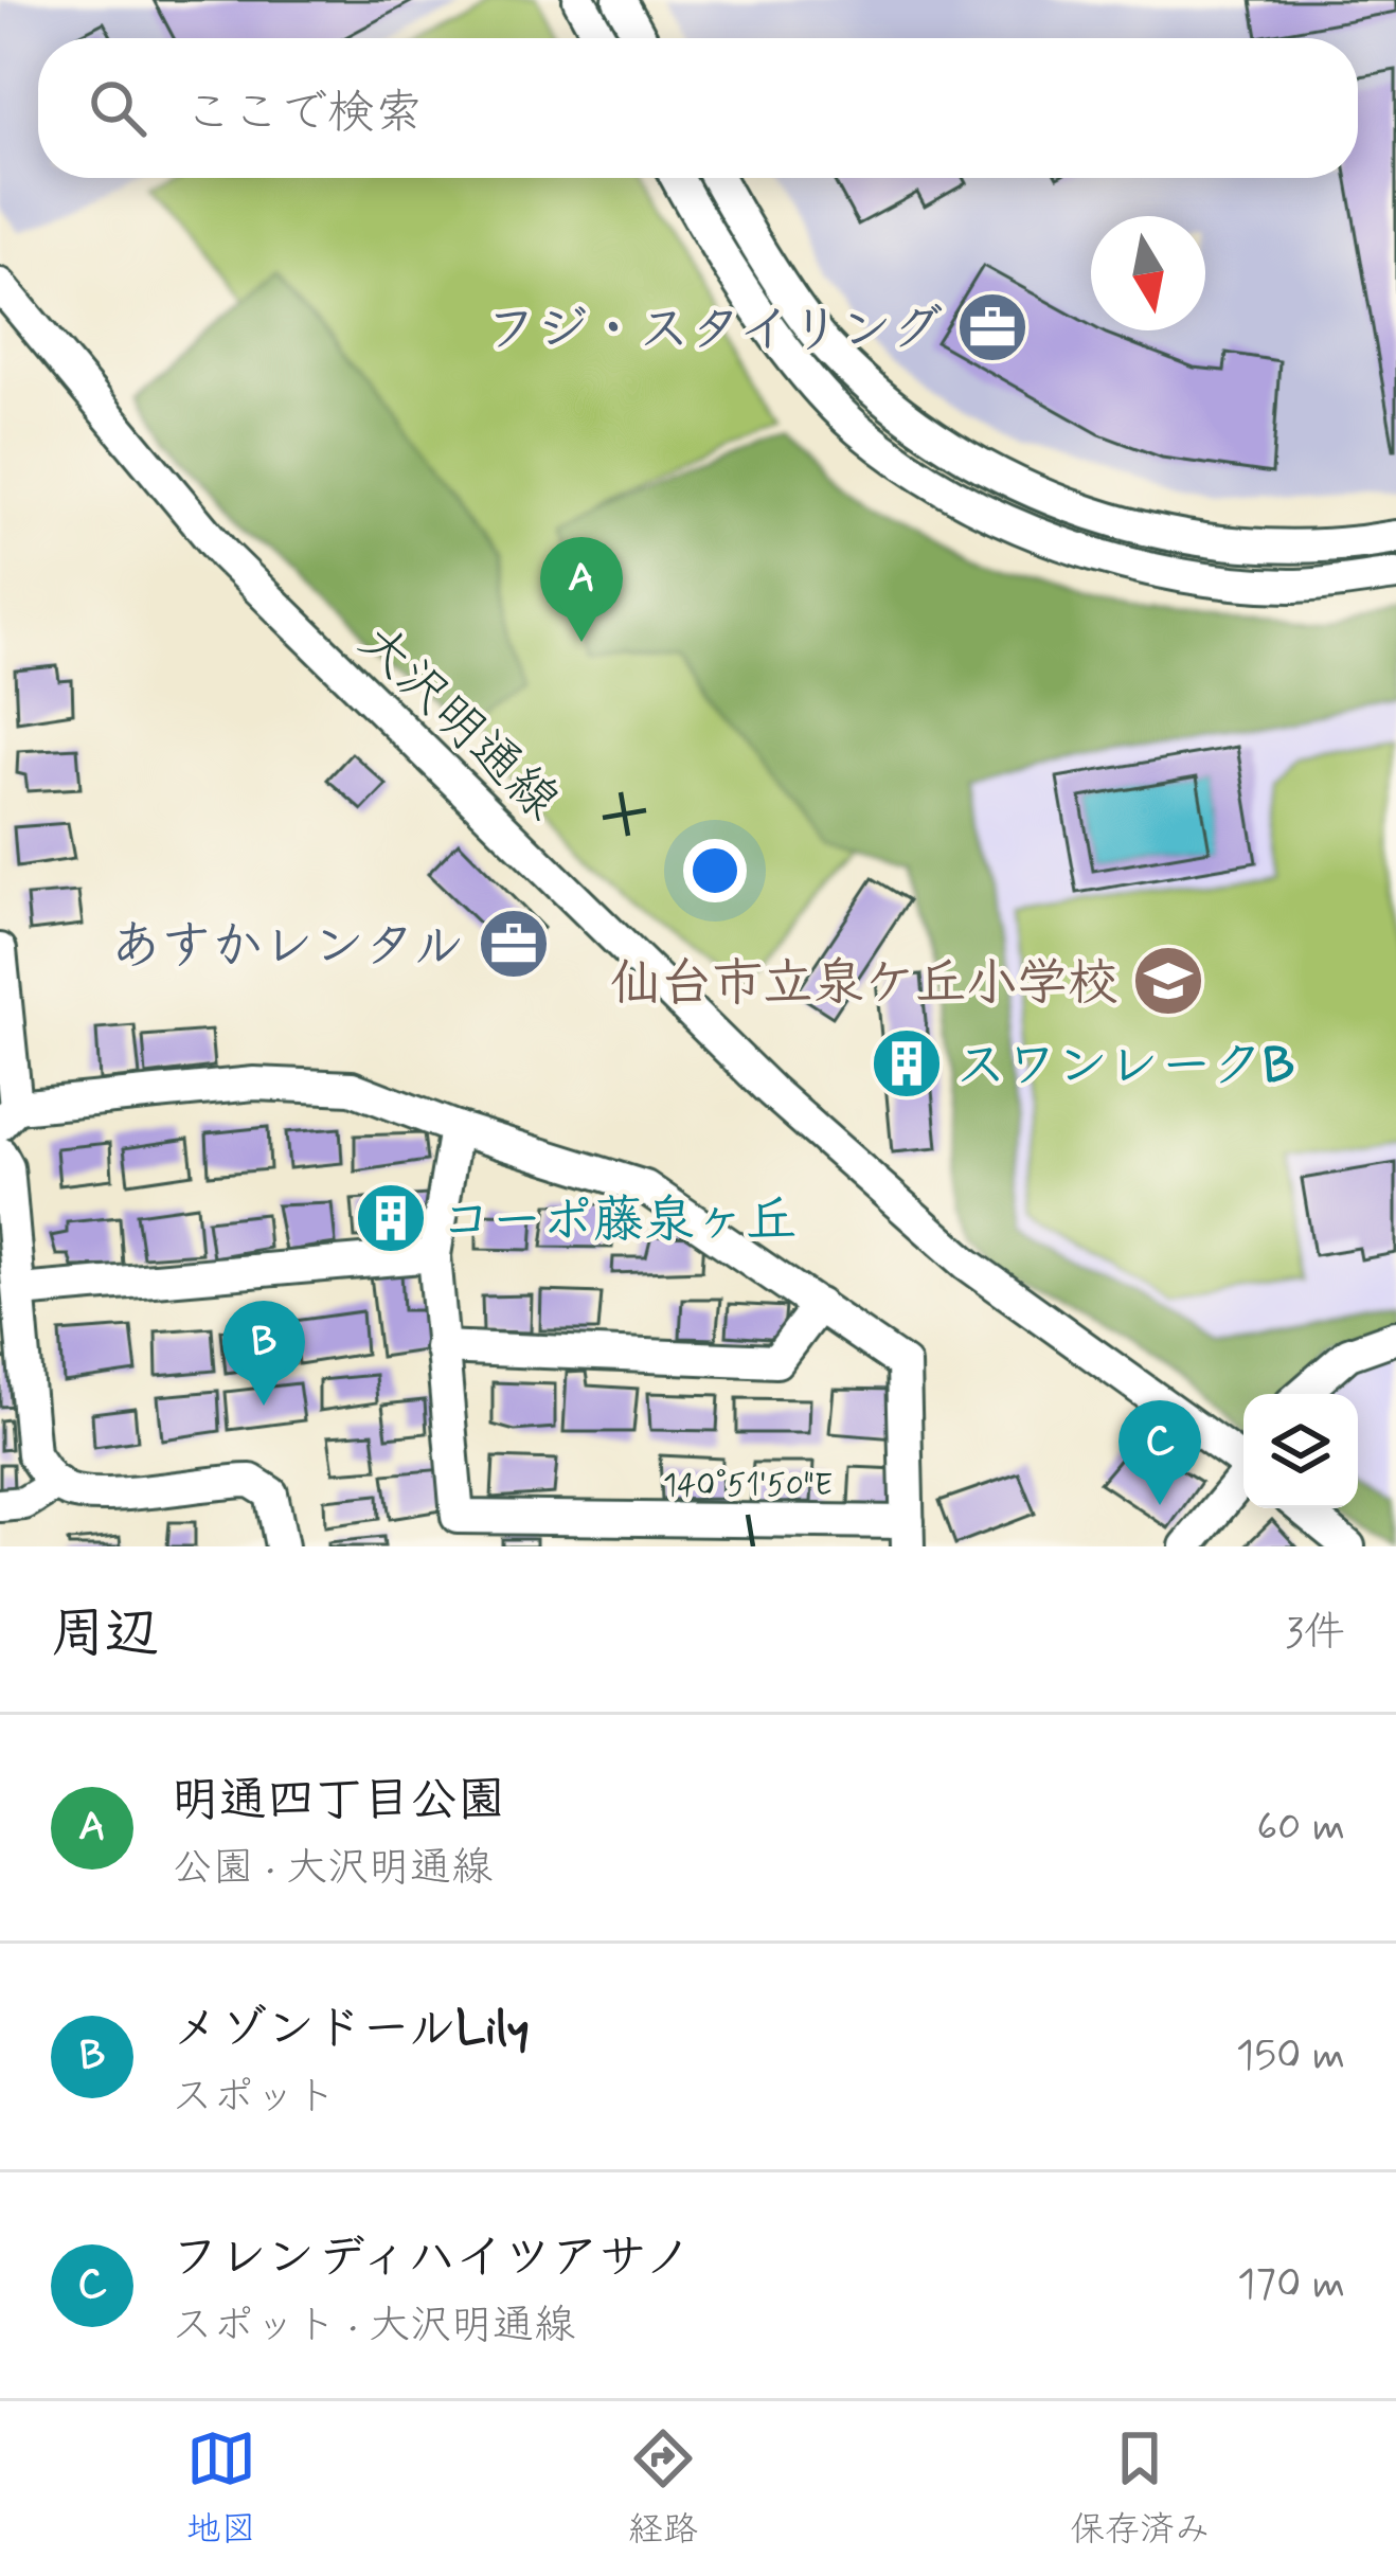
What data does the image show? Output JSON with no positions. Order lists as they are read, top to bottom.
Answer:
{
  "streets": {
    "street": ["大沢明通線"]
  },
  "places": {
    "office": ["フジ・スタイリング", "あすかレンタル"],
    "school or university": ["仙台市立泉ケ丘小学校"],
    "building": ["スワンレークB", "コーポ藤泉ヶ丘"]
  },
  "north": "bottom",
  "page": {
    "search": "ここで検索",
    "pins": ["A", "B", "C"],
    "heading": ["周辺", "3件"],
    "list": [
      {
        "mark": "A",
        "name": "明通四丁目公園",
        "note": "公園 · 大沢明通線",
        "value": "60 m"
      },
      {
        "mark": "B",
        "name": "メゾンドールLily",
        "note": "スポット",
        "value": "150 m"
      },
      {
        "mark": "C",
        "name": "フレンディハイツアサノ",
        "note": "スポット · 大沢明通線",
        "value": "170 m"
      }
    ],
    "nav": ["地図", "経路", "保存済み"]
  },
  "coordinates": ["140°51'50\"E"]
}
